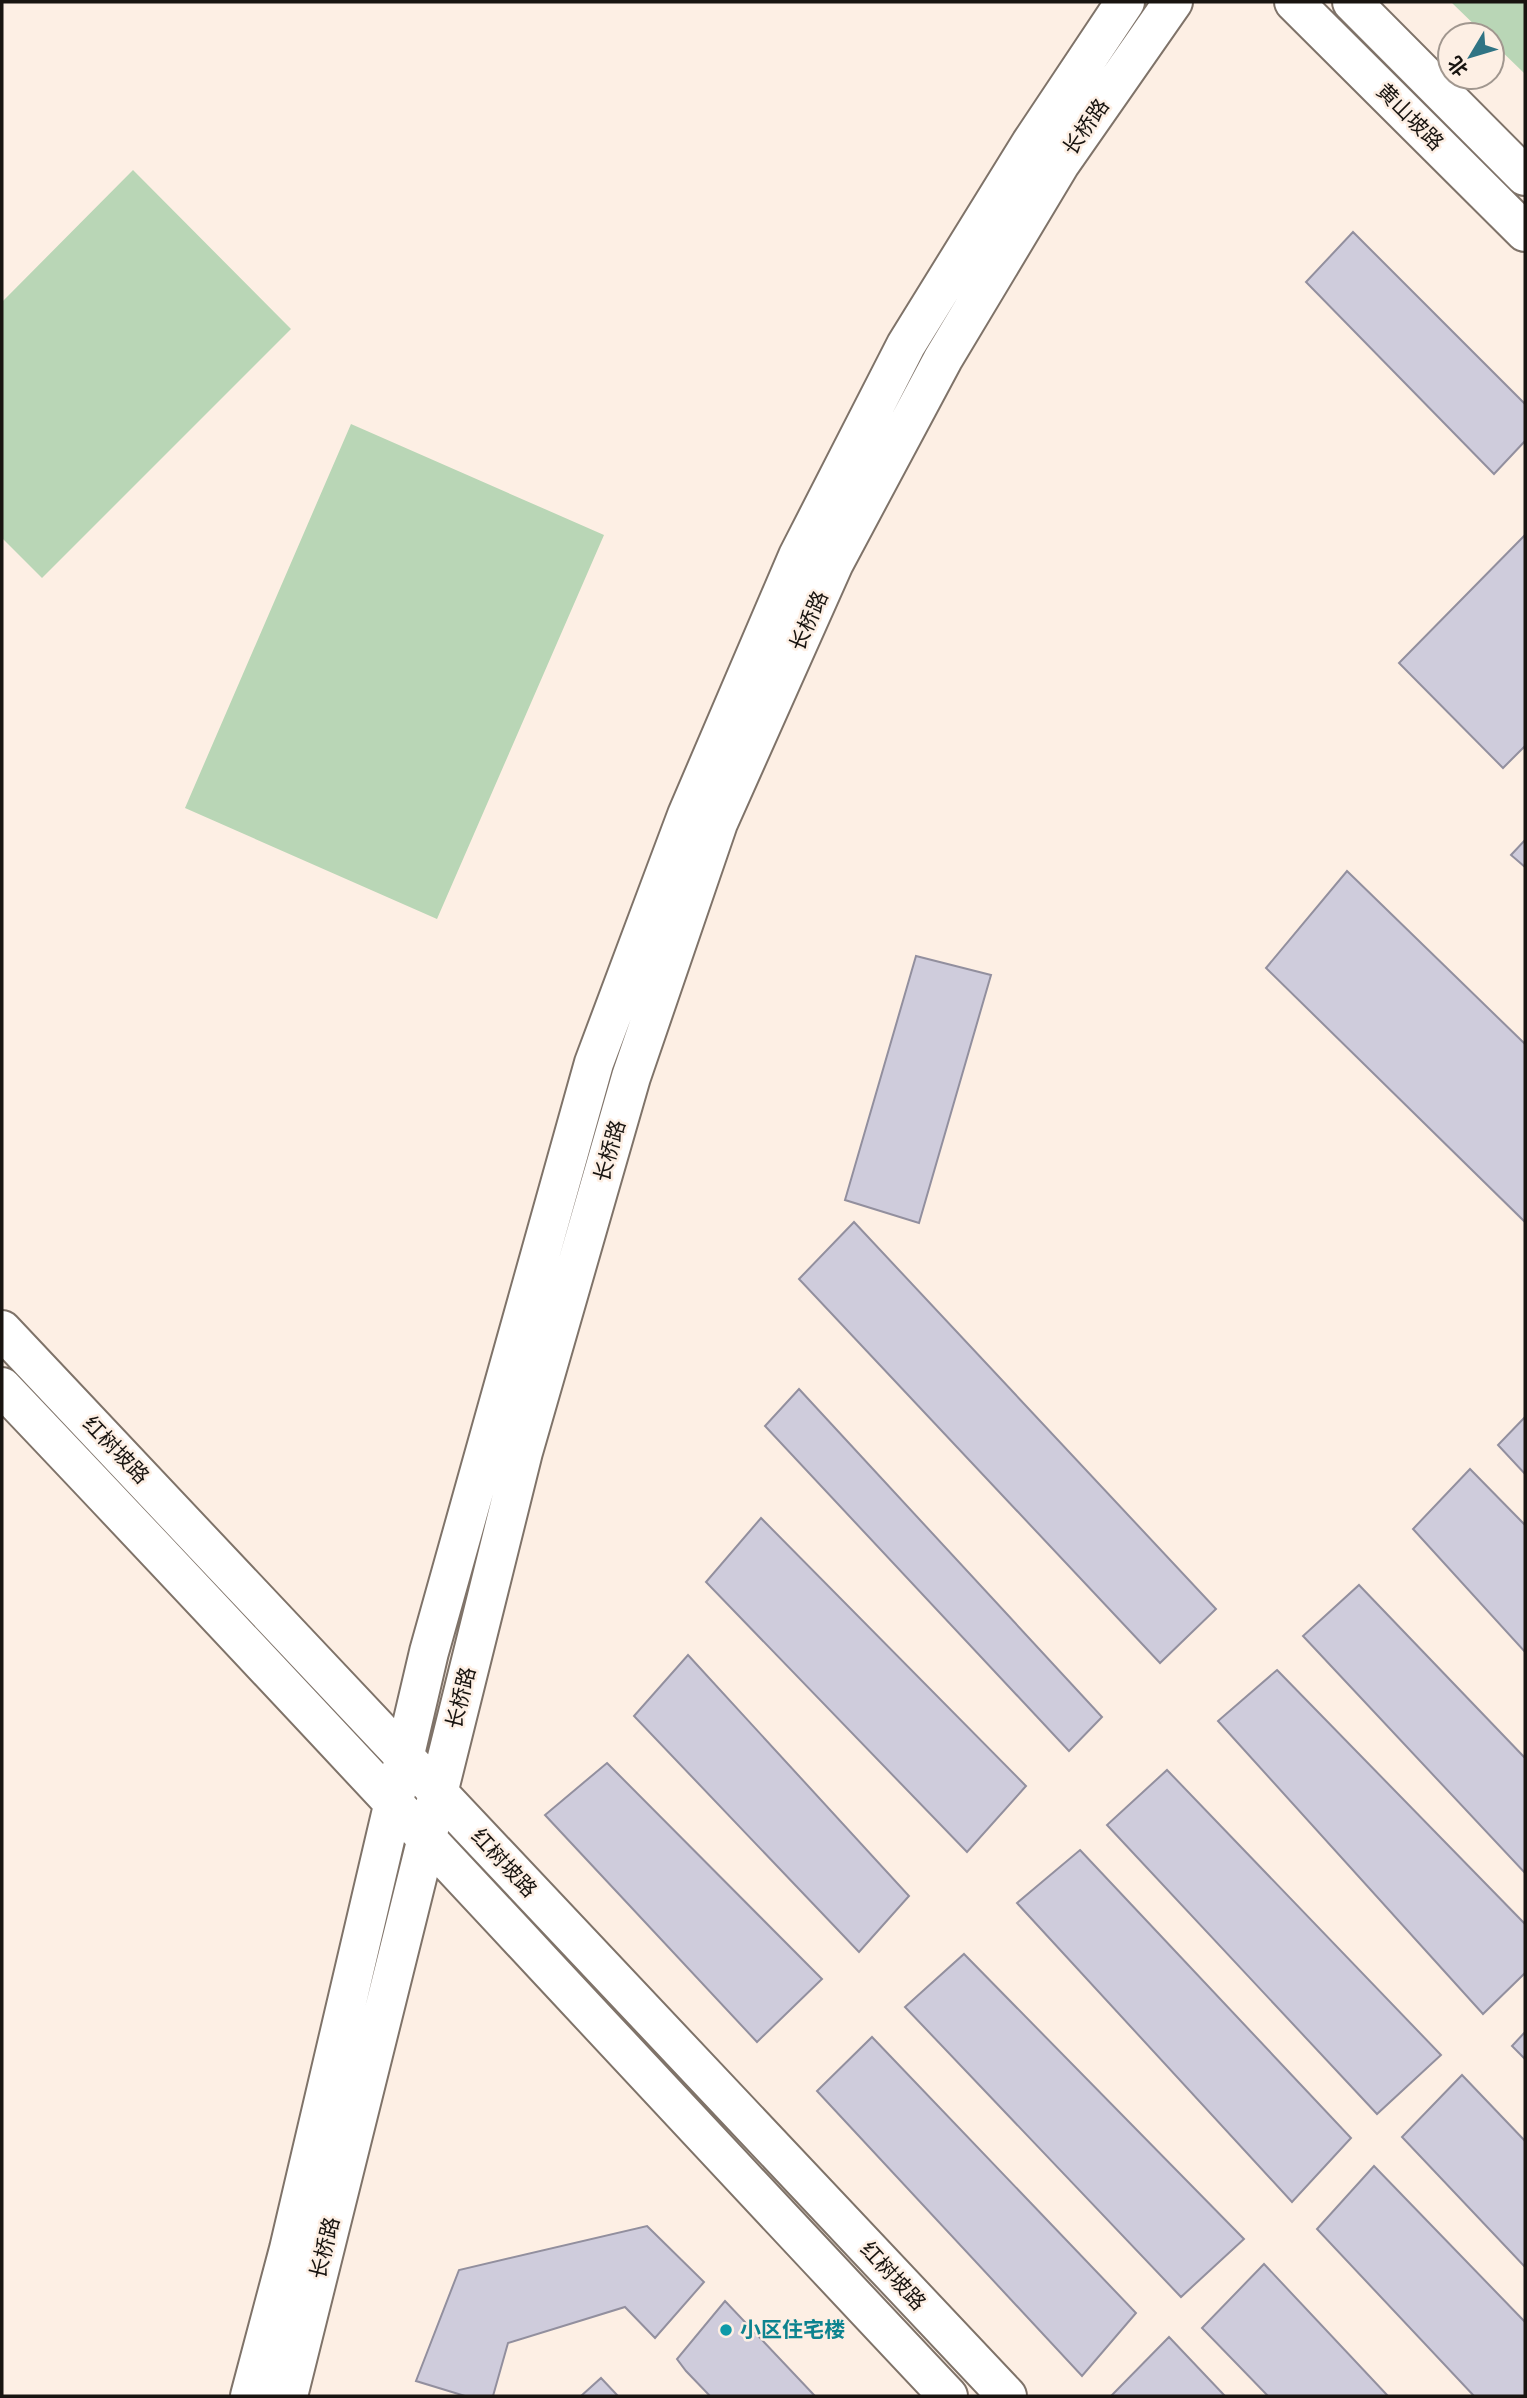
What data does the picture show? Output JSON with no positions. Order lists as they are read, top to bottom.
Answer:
{
  "streets": {
    "main road": ["黄山坡路", "长桥路", "红树坡路"]
  },
  "crossings": [
    ["长桥路", "红树坡路"]
  ],
  "places": ["小区住宅楼"],
  "north": "bottom left"
}
